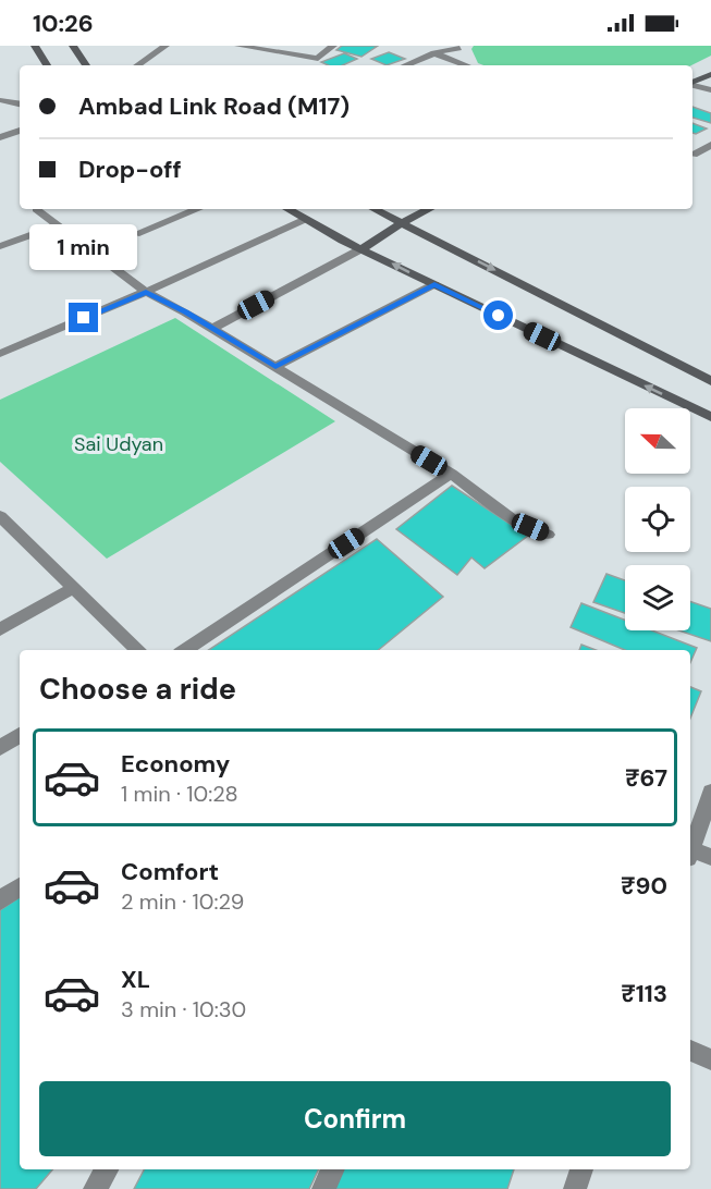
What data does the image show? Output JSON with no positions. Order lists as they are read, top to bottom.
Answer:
{
  "parks": ["Sai Udyan"],
  "north": "left",
  "page": {
    "status": "10:26",
    "banner": ["Ambad Link Road (M17)", "Drop-off"],
    "bubble": "1 min",
    "heading": "Choose a ride",
    "list": [
      {
        "name": "Economy",
        "note": "1 min · 10:28",
        "value": "₹67"
      },
      {
        "name": "Comfort",
        "note": "2 min · 10:29",
        "value": "₹90"
      },
      {
        "name": "XL",
        "note": "3 min · 10:30",
        "value": "₹113"
      }
    ],
    "buttons": "Confirm"
  }
}
